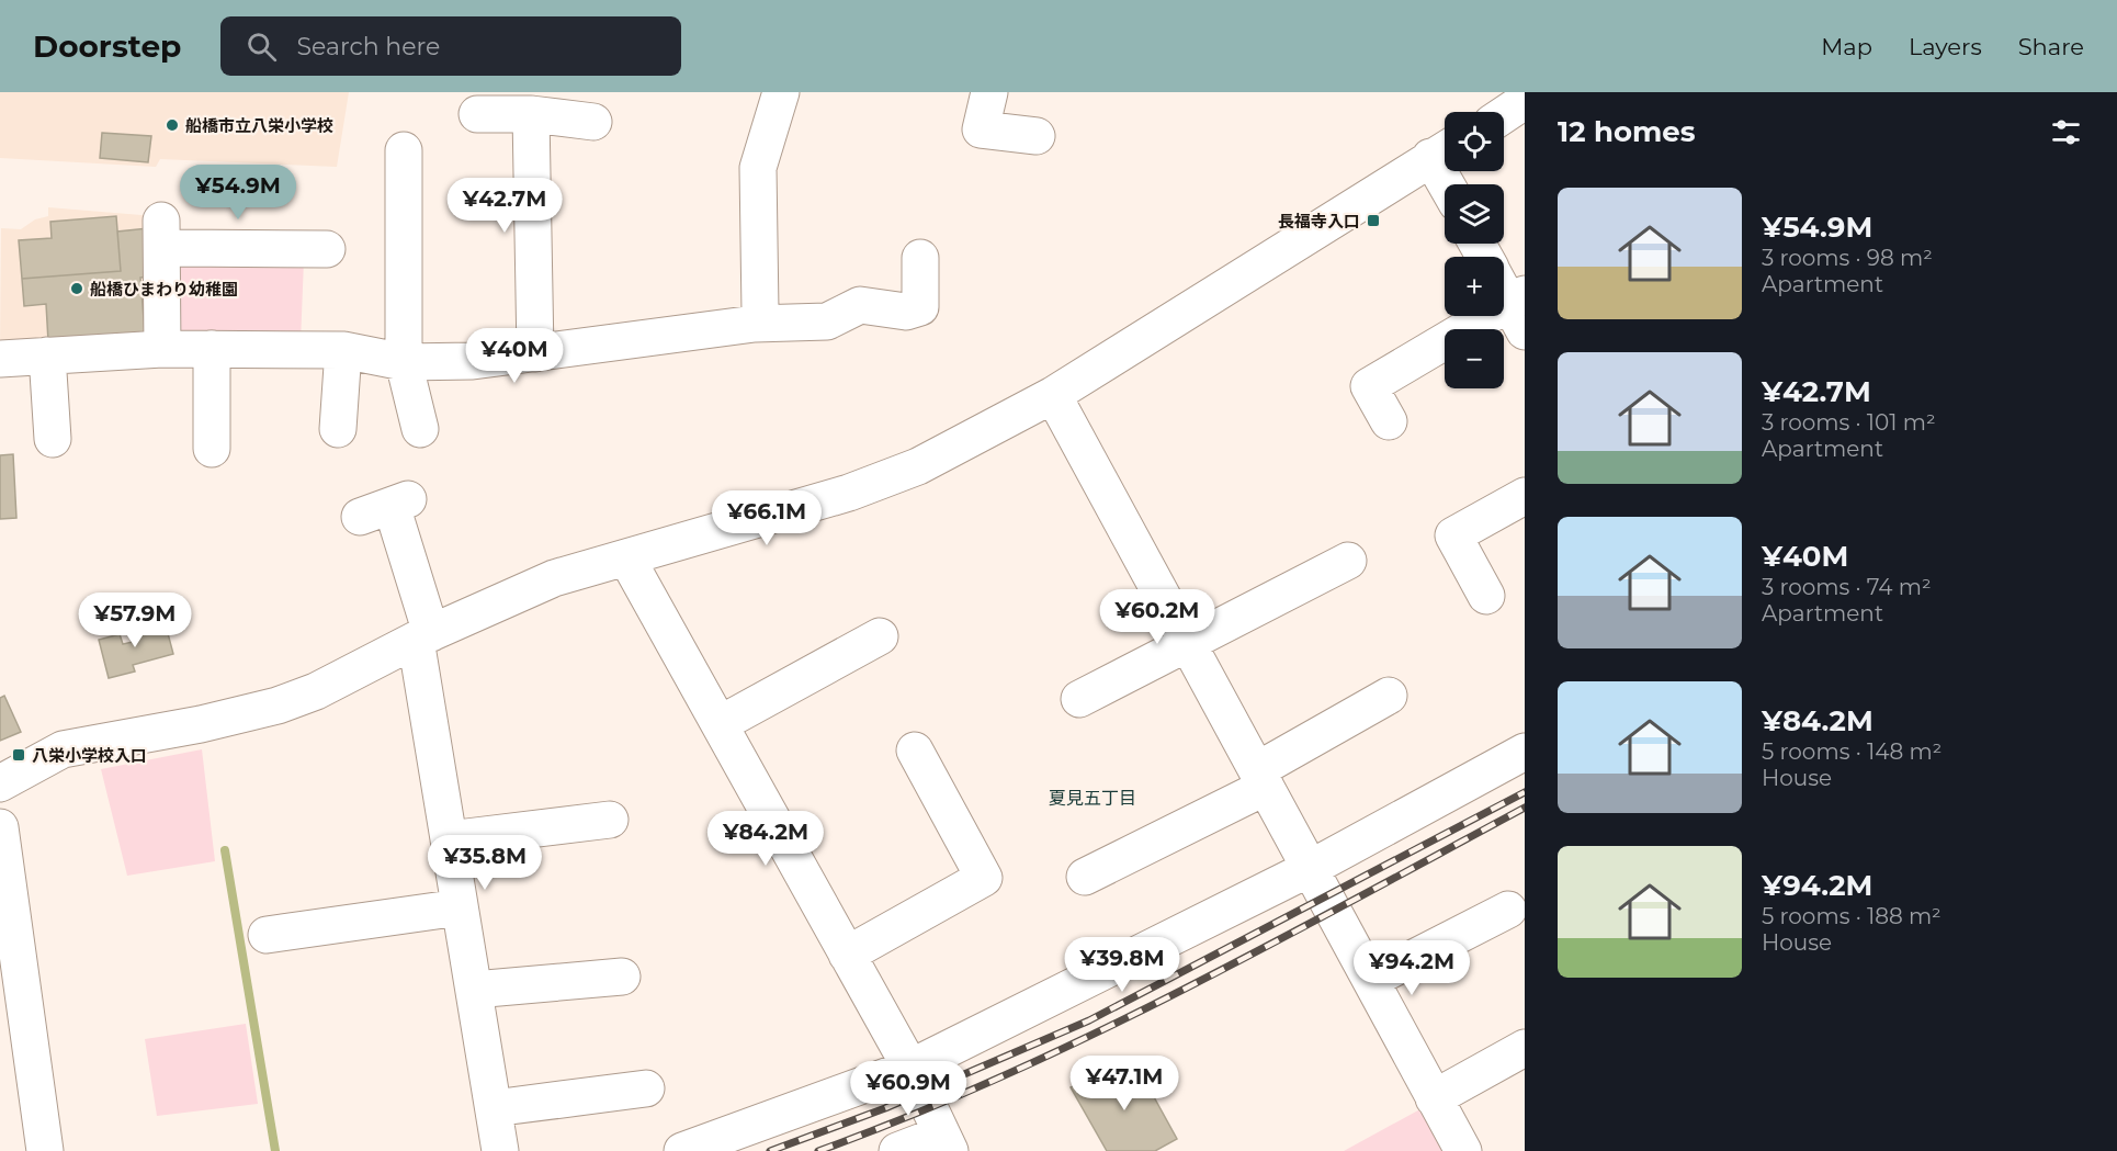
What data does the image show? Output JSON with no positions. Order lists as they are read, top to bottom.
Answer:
{
  "districts": ["夏見五丁目"],
  "places": {
    "other": ["船橋市立八栄小学校", "船橋ひまわり幼稚園"],
    "transit": ["長福寺入口", "八栄小学校入口"]
  },
  "page": {
    "header": "Doorstep",
    "search": "Search here",
    "nav": ["Map", "Layers", "Share"],
    "heading": "12 homes",
    "map_buttons": ["+", "−"],
    "price": [
      "¥54.9M",
      "¥42.7M",
      "¥40M",
      "¥66.1M",
      "¥60.2M",
      "¥57.9M",
      "¥84.2M",
      "¥35.8M",
      "¥39.8M",
      "¥94.2M",
      "¥47.1M",
      "¥60.9M"
    ],
    "list": [
      {
        "name": "¥54.9M",
        "note": "3 rooms · 98 m² · Apartment"
      },
      {
        "name": "¥42.7M",
        "note": "3 rooms · 101 m² · Apartment"
      },
      {
        "name": "¥40M",
        "note": "3 rooms · 74 m² · Apartment"
      },
      {
        "name": "¥84.2M",
        "note": "5 rooms · 148 m² · House"
      },
      {
        "name": "¥94.2M",
        "note": "5 rooms · 188 m² · House"
      }
    ]
  }
}
